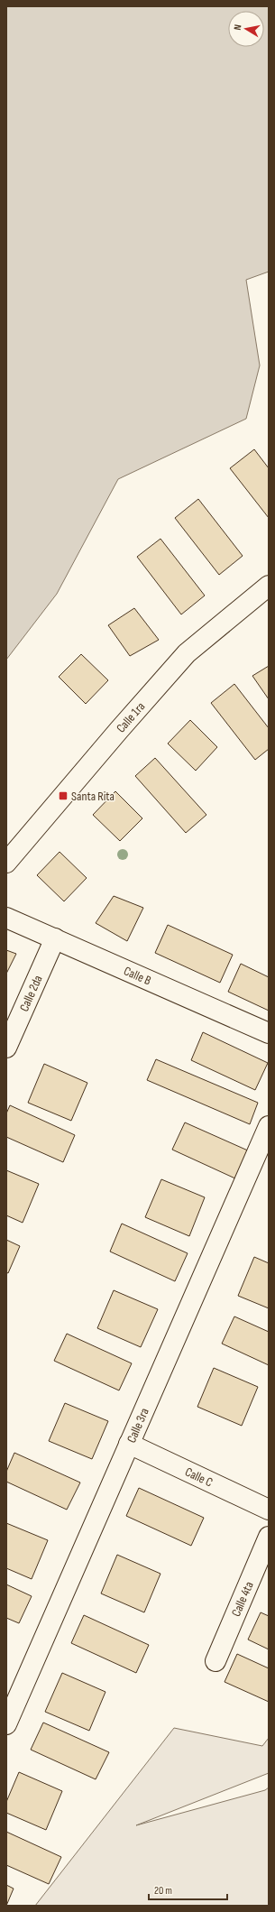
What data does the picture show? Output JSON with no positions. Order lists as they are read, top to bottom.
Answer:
{
  "streets": {
    "street": [
      "Calle 1ra",
      "Calle B",
      "Calle 2da",
      "Calle 3ra",
      "Calle C",
      "Calle 4ta"
    ]
  },
  "crossings": [
    ["Calle B", "Calle 2da"],
    ["Calle 3ra", "Calle C"]
  ],
  "places": {
    "transit": ["Santa Rita"]
  },
  "scale_bar": "20 m",
  "north": "left"
}
